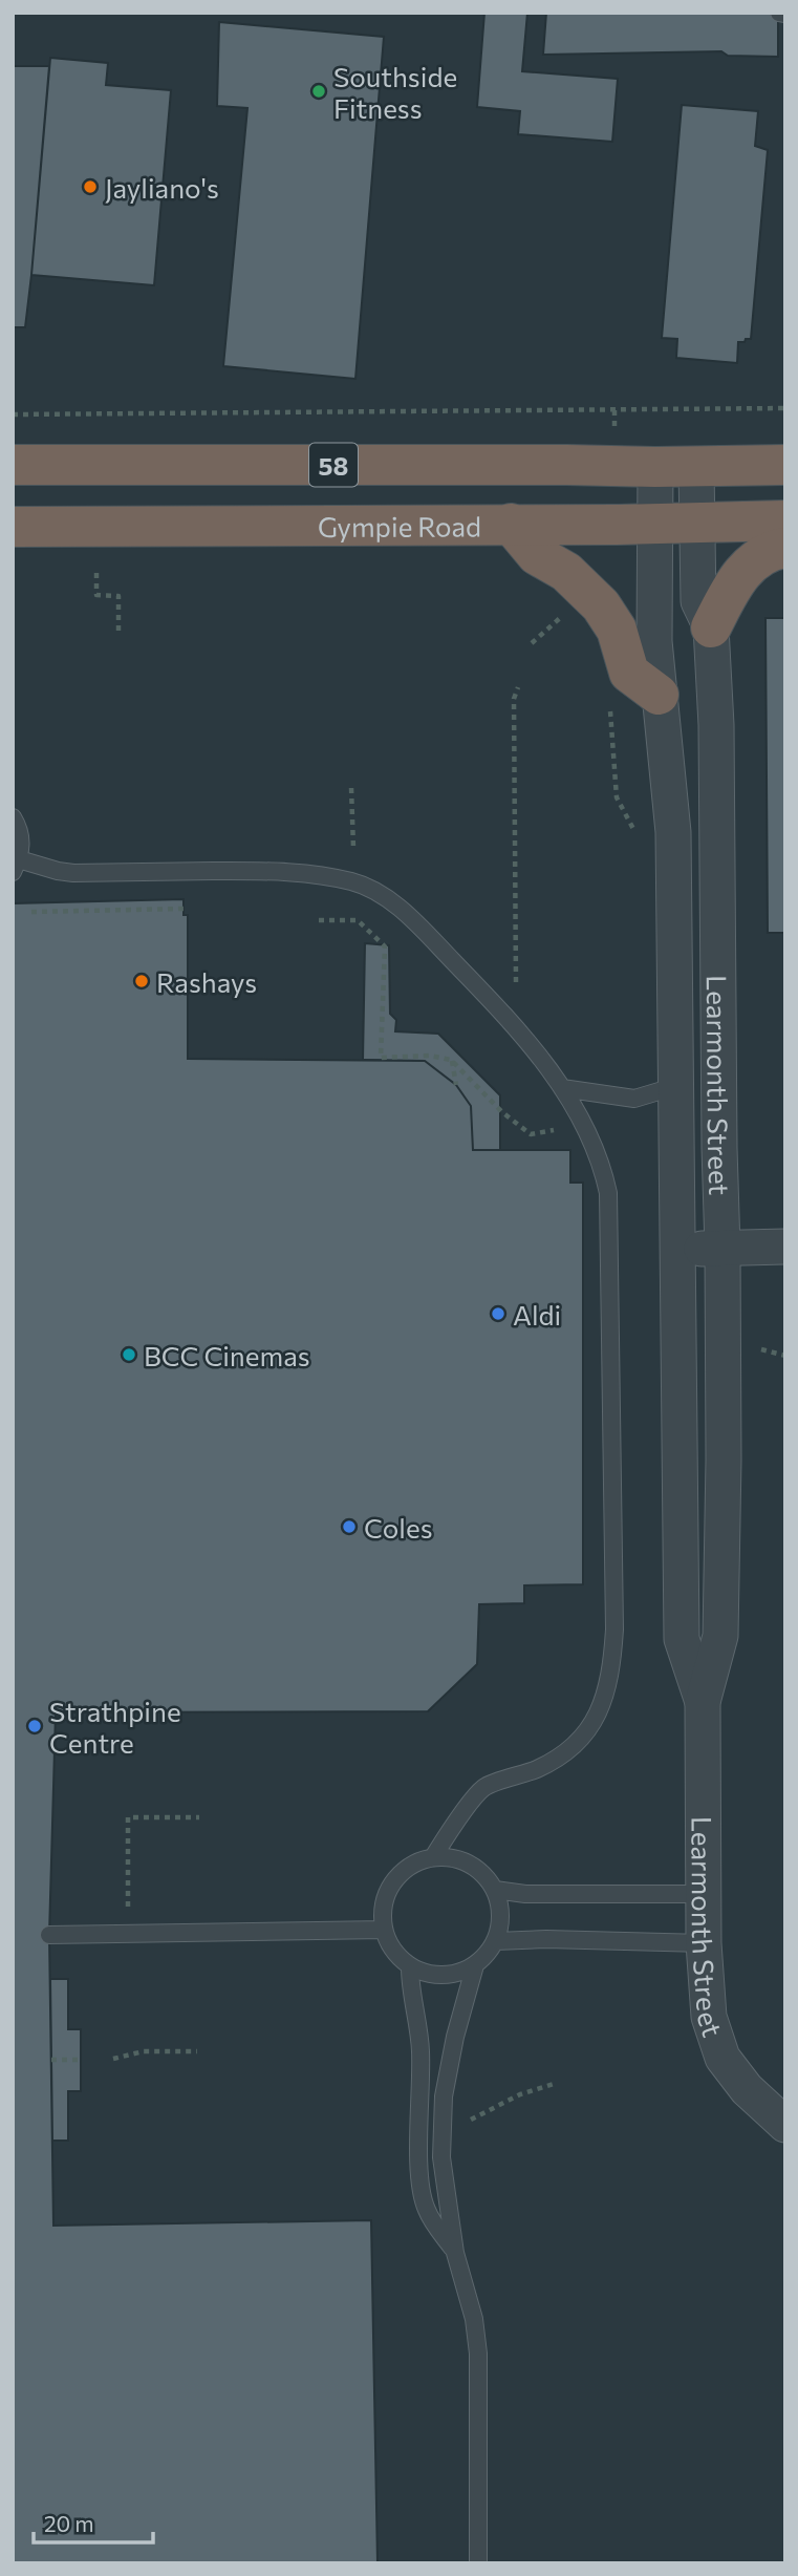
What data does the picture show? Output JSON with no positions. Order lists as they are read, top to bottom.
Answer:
{
  "streets": {
    "highway": ["58", "Gympie Road"],
    "street": ["Learmonth Street"]
  },
  "crossings": [
    ["58", "Learmonth Street"],
    ["Gympie Road", "Learmonth Street"]
  ],
  "places": [
    "Southside Fitness",
    "Jayliano's",
    "Rashays",
    "Aldi",
    "BCC Cinemas",
    "Coles",
    "Strathpine Centre"
  ],
  "scale_bar": "20 m"
}
